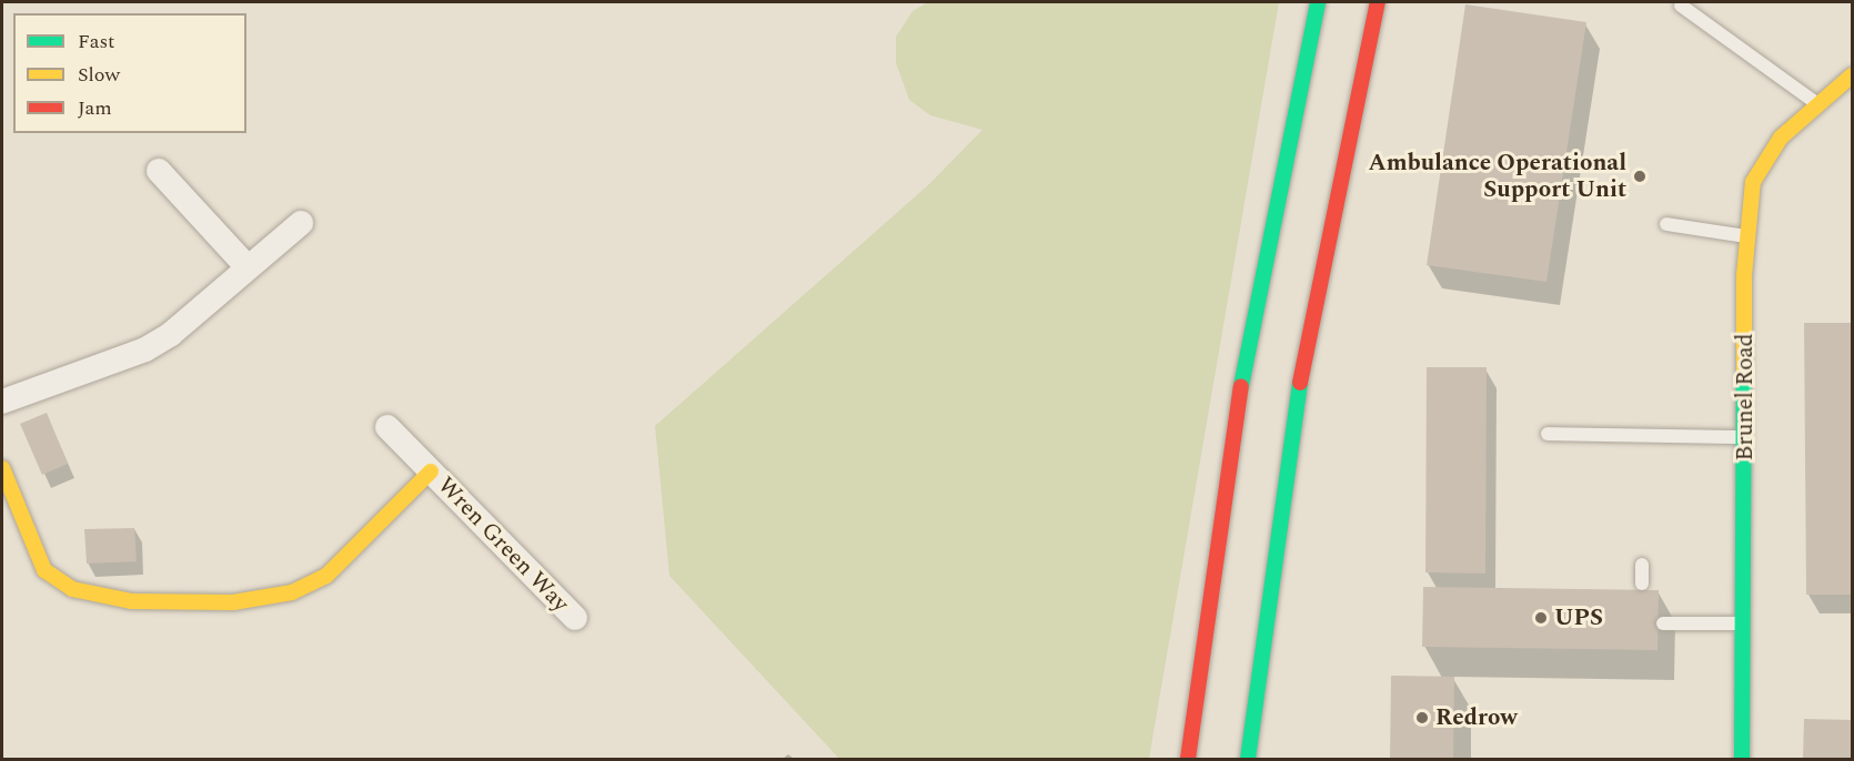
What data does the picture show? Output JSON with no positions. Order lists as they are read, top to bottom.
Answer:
{
  "streets": {
    "main road": ["Brunel Road", "Wren Green Way"]
  },
  "places": ["Ambulance Operational Support Unit", "UPS", "Redrow"],
  "legend": ["Fast", "Slow", "Jam"]
}
